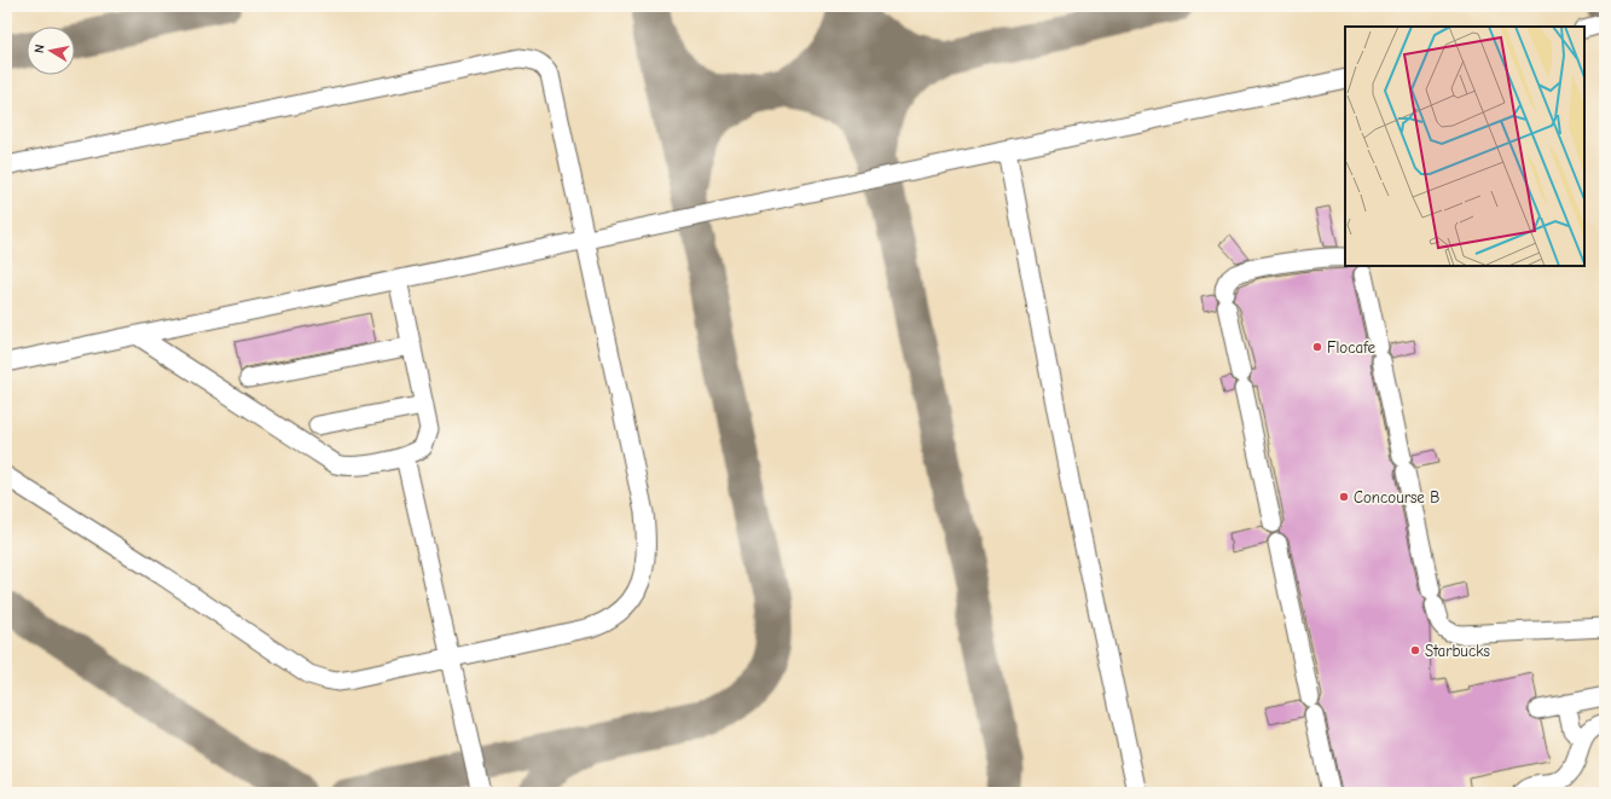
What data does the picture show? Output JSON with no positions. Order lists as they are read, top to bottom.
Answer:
{
  "places": ["Flocafe", "Concourse B", "Starbucks"],
  "north": "left"
}
